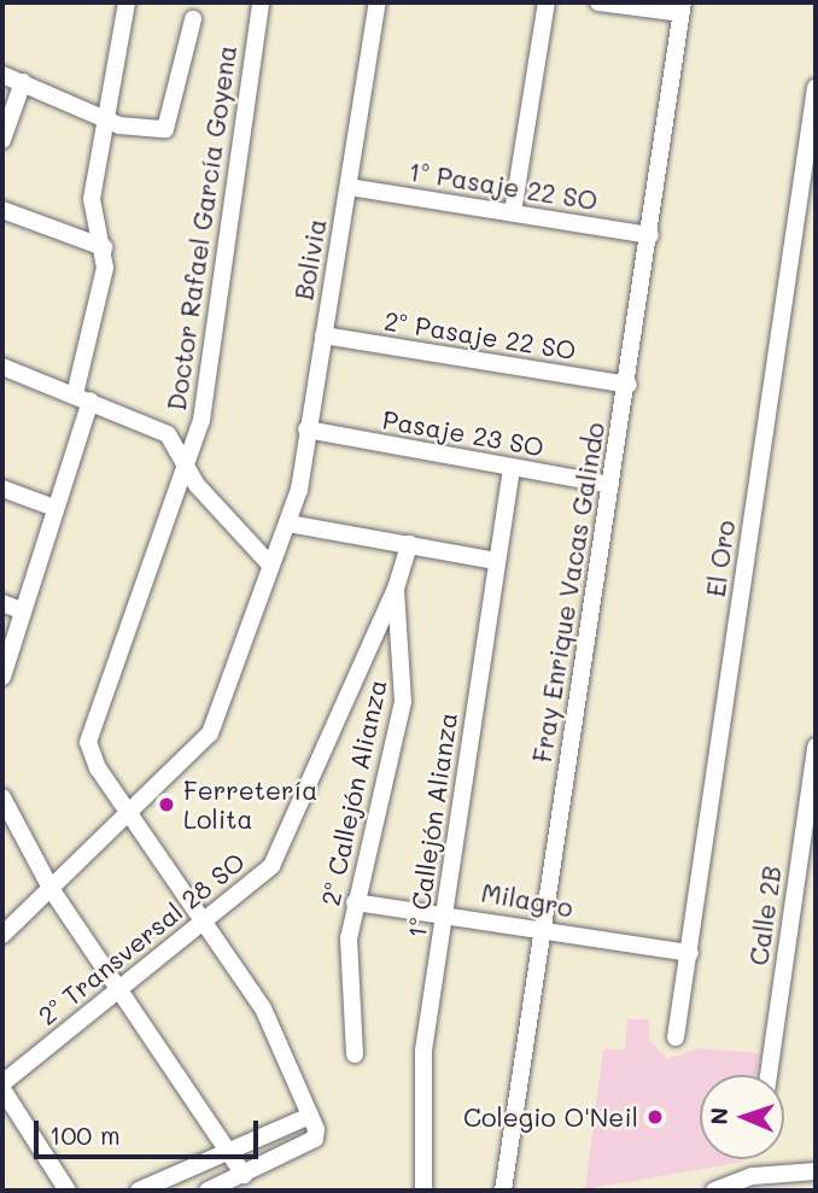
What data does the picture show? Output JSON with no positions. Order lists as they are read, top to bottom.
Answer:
{
  "streets": {
    "street": [
      "1º Pasaje 22 SO",
      "Doctor Rafael García Goyena",
      "Bolivia",
      "2º Pasaje 22 SO",
      "Pasaje 23 SO",
      "El Oro",
      "Fray Enrique Vacas Galindo",
      "2º Callejón Alianza",
      "1º Callejón Alianza",
      "Milagro",
      "Calle 2B",
      "2º Transversal 28 SO"
    ]
  },
  "crossings": [
    ["1º Pasaje 22 SO", "Bolivia"],
    ["1º Pasaje 22 SO", "Fray Enrique Vacas Galindo"],
    ["Doctor Rafael García Goyena", "Bolivia"],
    ["Doctor Rafael García Goyena", "2º Transversal 28 SO"],
    ["Bolivia", "2º Pasaje 22 SO"],
    ["Bolivia", "Pasaje 23 SO"],
    ["2º Pasaje 22 SO", "Fray Enrique Vacas Galindo"],
    ["Pasaje 23 SO", "Fray Enrique Vacas Galindo"],
    ["Pasaje 23 SO", "1º Callejón Alianza"],
    ["El Oro", "Milagro"],
    ["Fray Enrique Vacas Galindo", "Milagro"],
    ["2º Callejón Alianza", "Milagro"],
    ["2º Callejón Alianza", "2º Transversal 28 SO"],
    ["1º Callejón Alianza", "Milagro"]
  ],
  "places": ["Ferretería Lolita", "Colegio O'Neil"],
  "scale_bar": "100 m",
  "north": "left"
}
